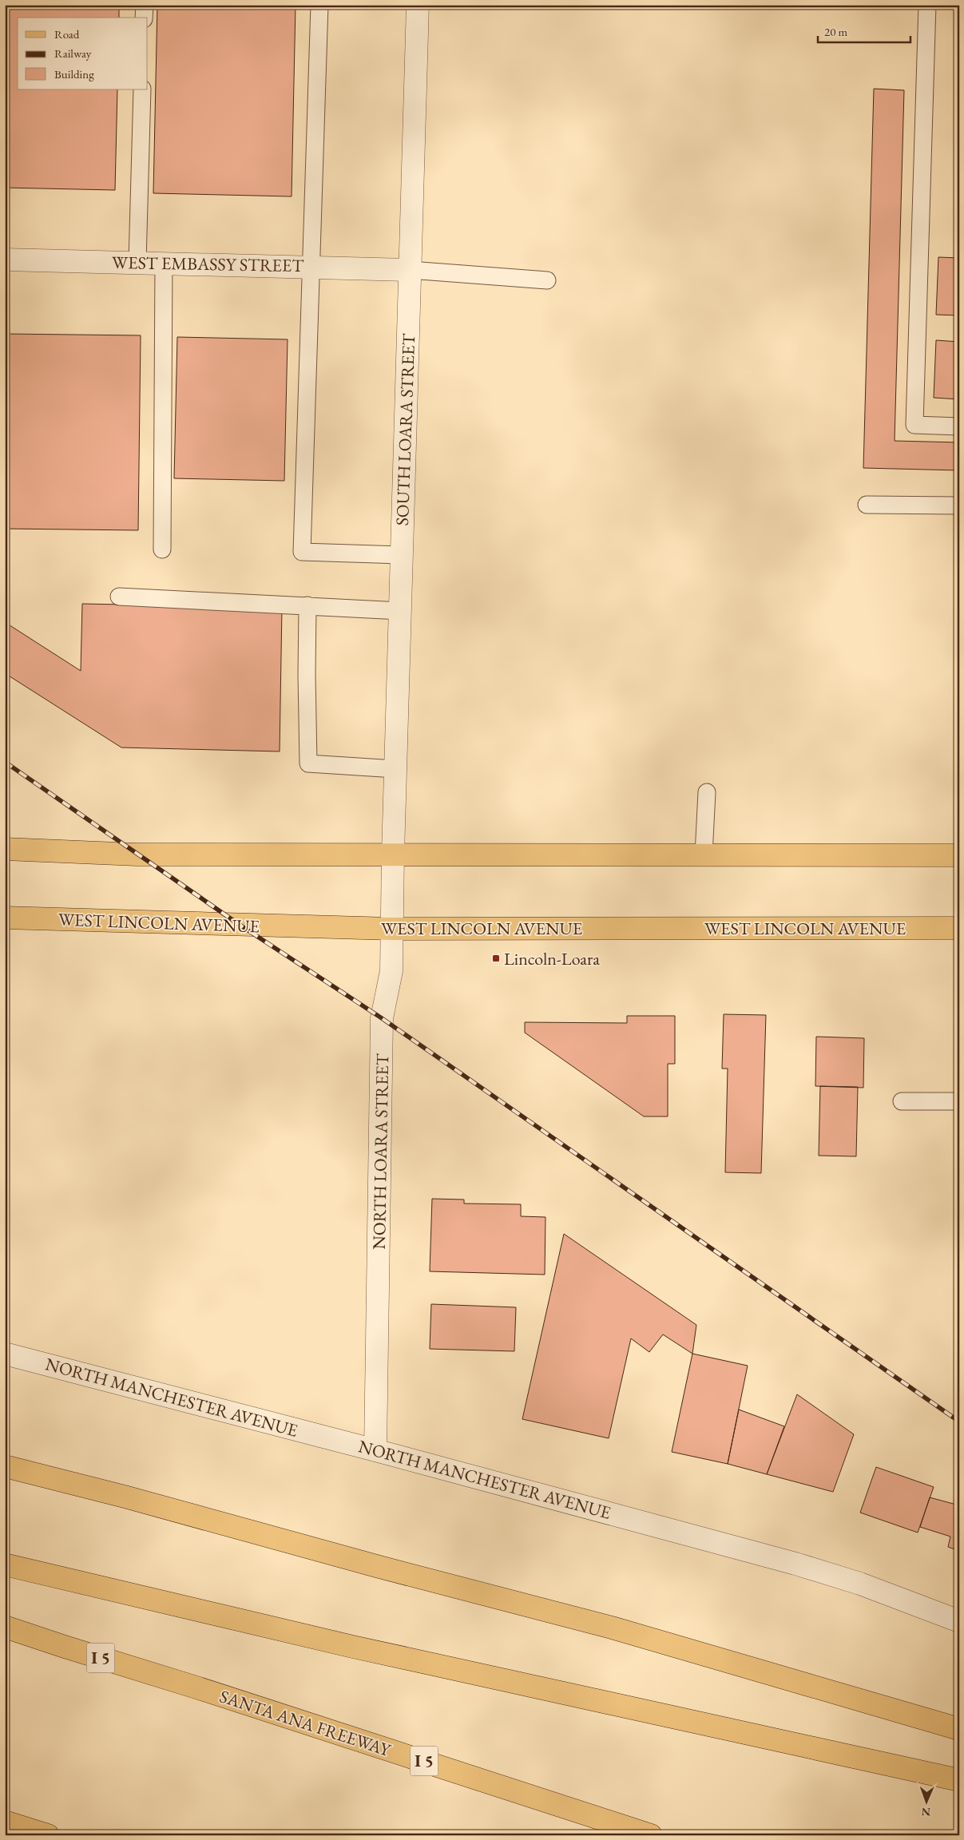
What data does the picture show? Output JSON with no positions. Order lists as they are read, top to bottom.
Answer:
{
  "streets": {
    "main road": ["WEST LINCOLN AVENUE", "I 5", "SANTA ANA FREEWAY"],
    "street": [
      "WEST EMBASSY STREET",
      "SOUTH LOARA STREET",
      "NORTH LOARA STREET",
      "NORTH MANCHESTER AVENUE"
    ]
  },
  "crossings": [
    ["WEST EMBASSY STREET", "SOUTH LOARA STREET"],
    ["SOUTH LOARA STREET", "NORTH LOARA STREET"],
    ["WEST LINCOLN AVENUE", "NORTH LOARA STREET"],
    ["NORTH LOARA STREET", "NORTH MANCHESTER AVENUE"]
  ],
  "places": {
    "transit": ["Lincoln-Loara"]
  },
  "legend": ["Road", "Railway", "Building"],
  "scale_bar": "20 m",
  "north": "bottom"
}
